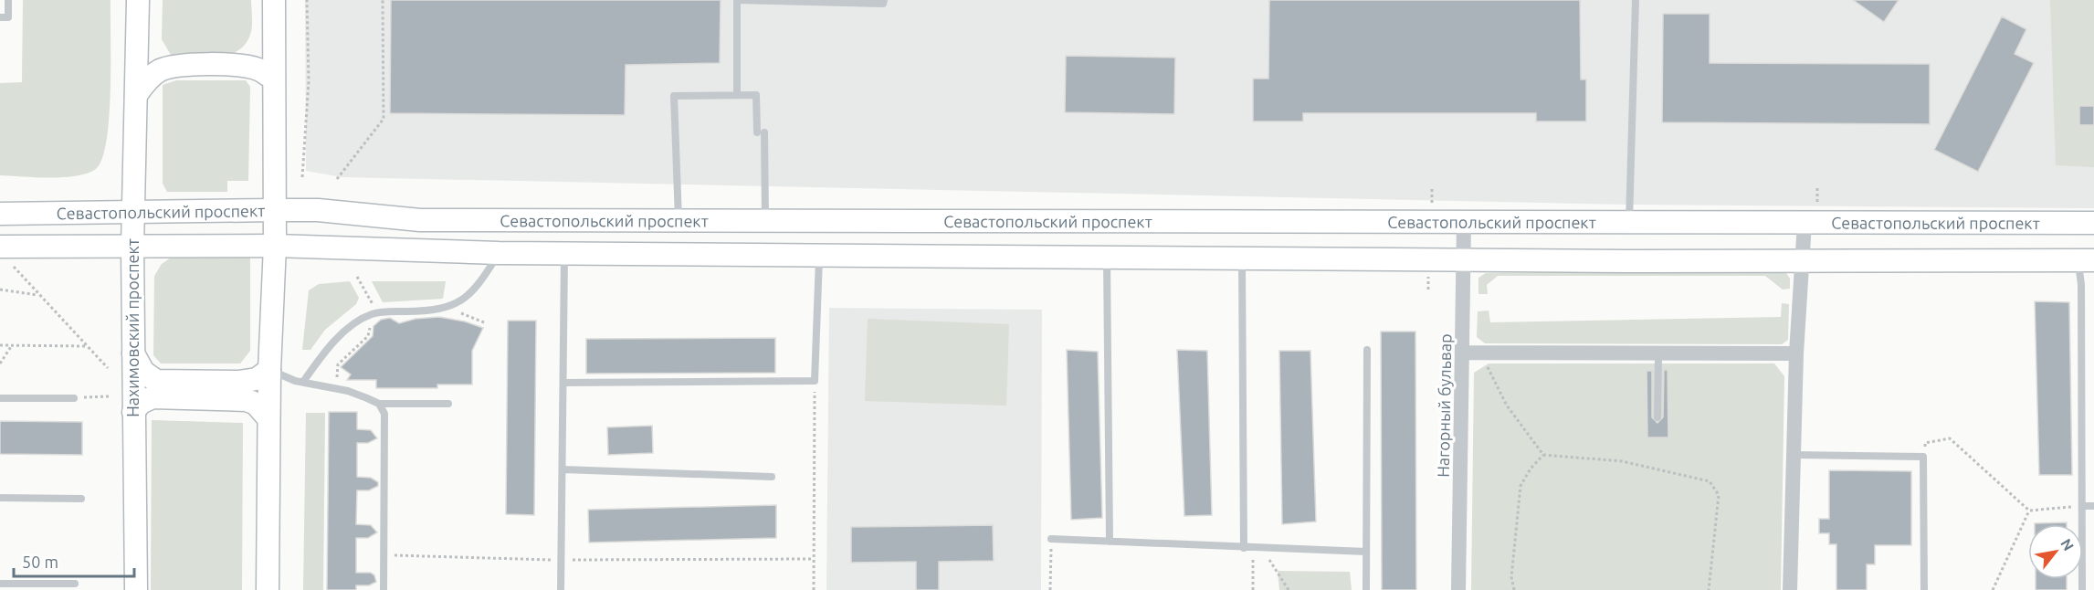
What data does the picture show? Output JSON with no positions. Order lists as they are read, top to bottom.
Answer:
{
  "streets": {
    "main road": ["Севастопольский проспект", "Нахимовский проспект"],
    "street": ["Нагорный бульвар"]
  },
  "crossings": [
    ["Севастопольский проспект", "Нахимовский проспект"],
    ["Севастопольский проспект", "Нагорный бульвар"]
  ],
  "scale_bar": "50 m",
  "north": "top right"
}
